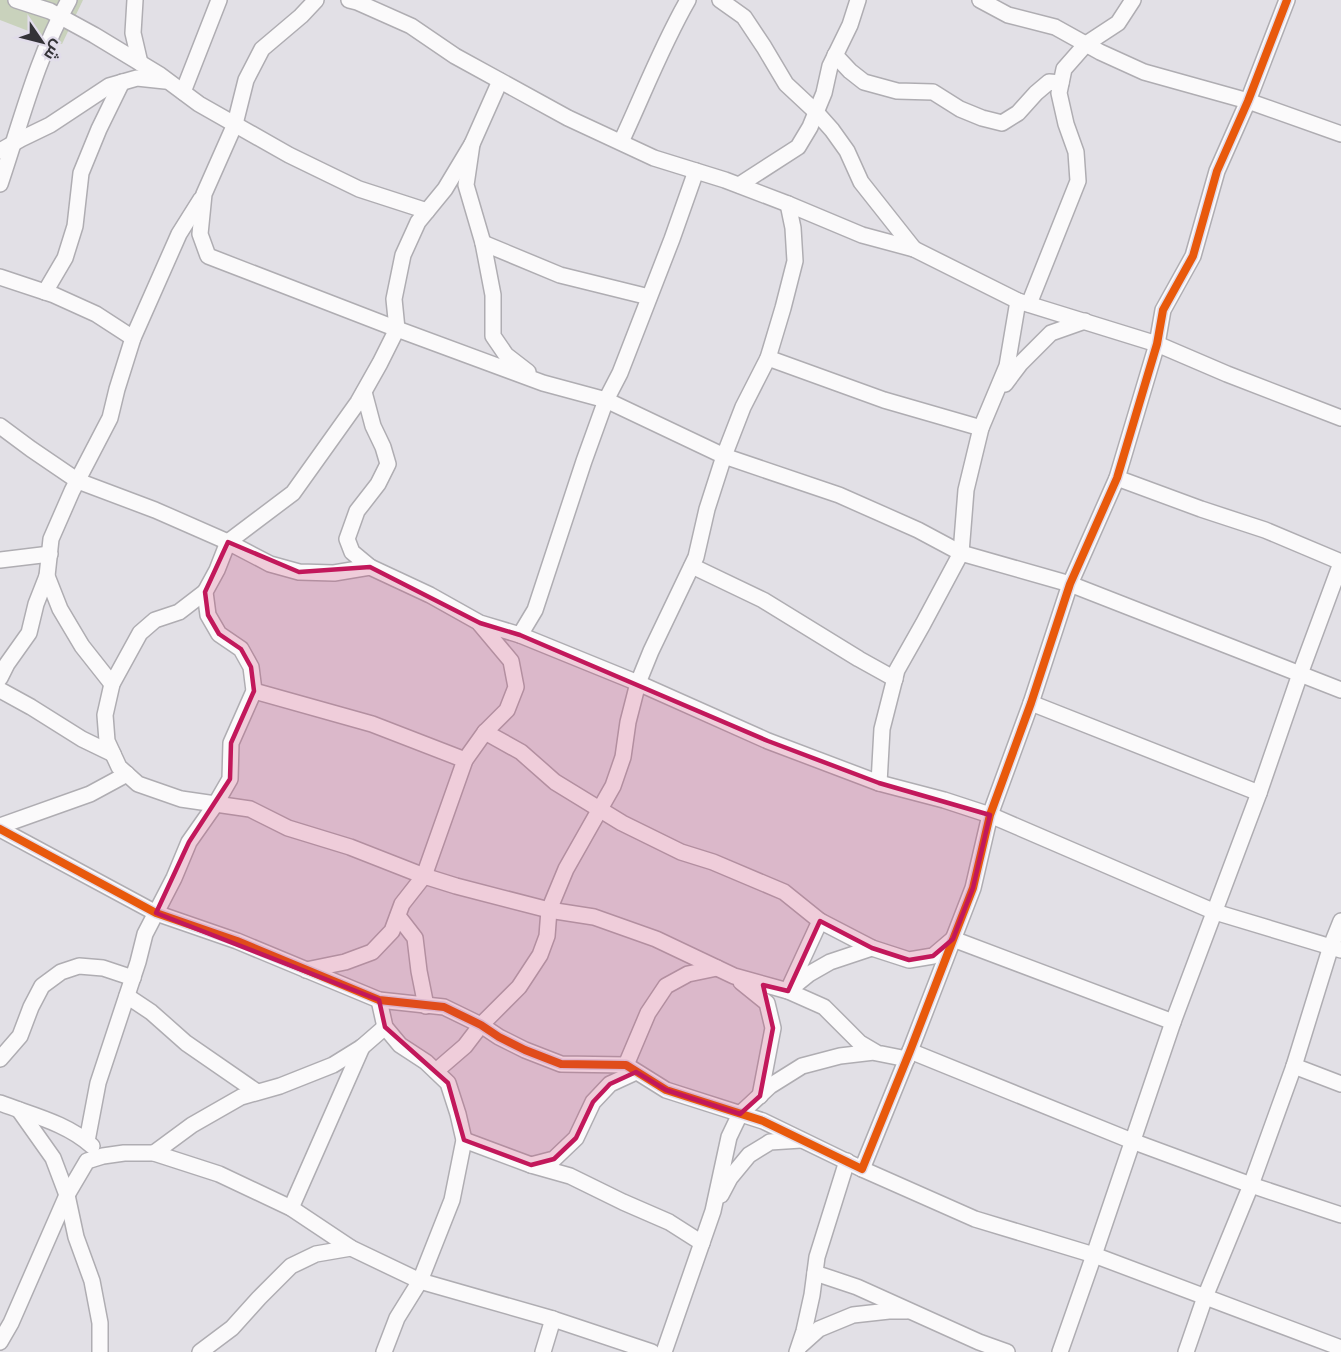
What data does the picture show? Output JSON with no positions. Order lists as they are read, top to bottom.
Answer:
{
  "north": "bottom right"
}
